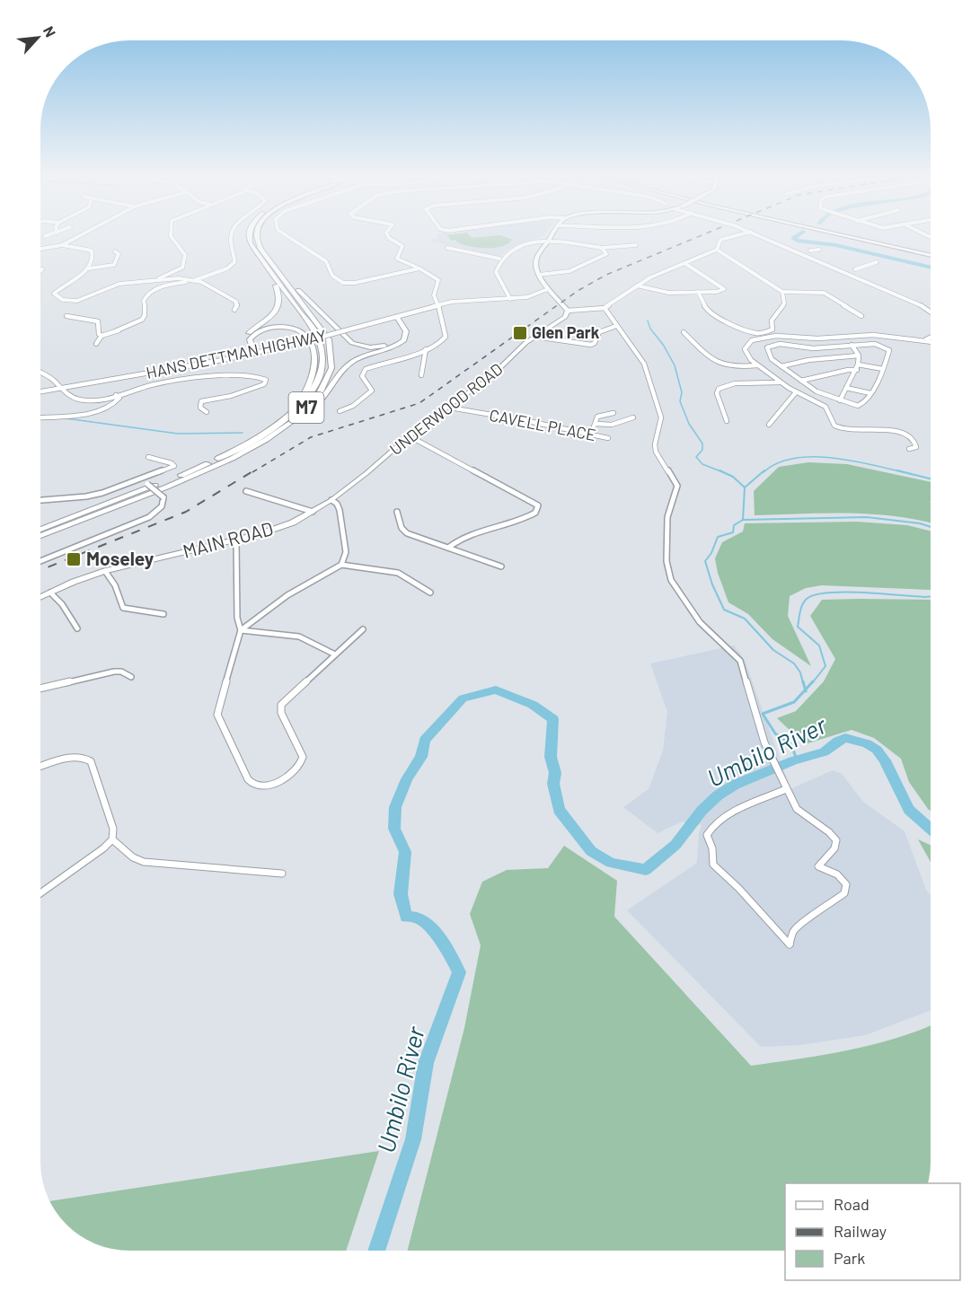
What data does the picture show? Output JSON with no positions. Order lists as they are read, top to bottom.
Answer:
{
  "streets": {
    "highway": ["M7"],
    "main road": ["UNDERWOOD ROAD", "MAIN ROAD"],
    "street": ["HANS DETTMAN HIGHWAY", "CAVELL PLACE"]
  },
  "crossings": [
    ["UNDERWOOD ROAD", "CAVELL PLACE"],
    ["UNDERWOOD ROAD", "MAIN ROAD"]
  ],
  "water": ["Umbilo River"],
  "places": {
    "transit": ["Glen Park", "Moseley"]
  },
  "legend": ["Road", "Railway", "Park"],
  "north": "top right"
}
